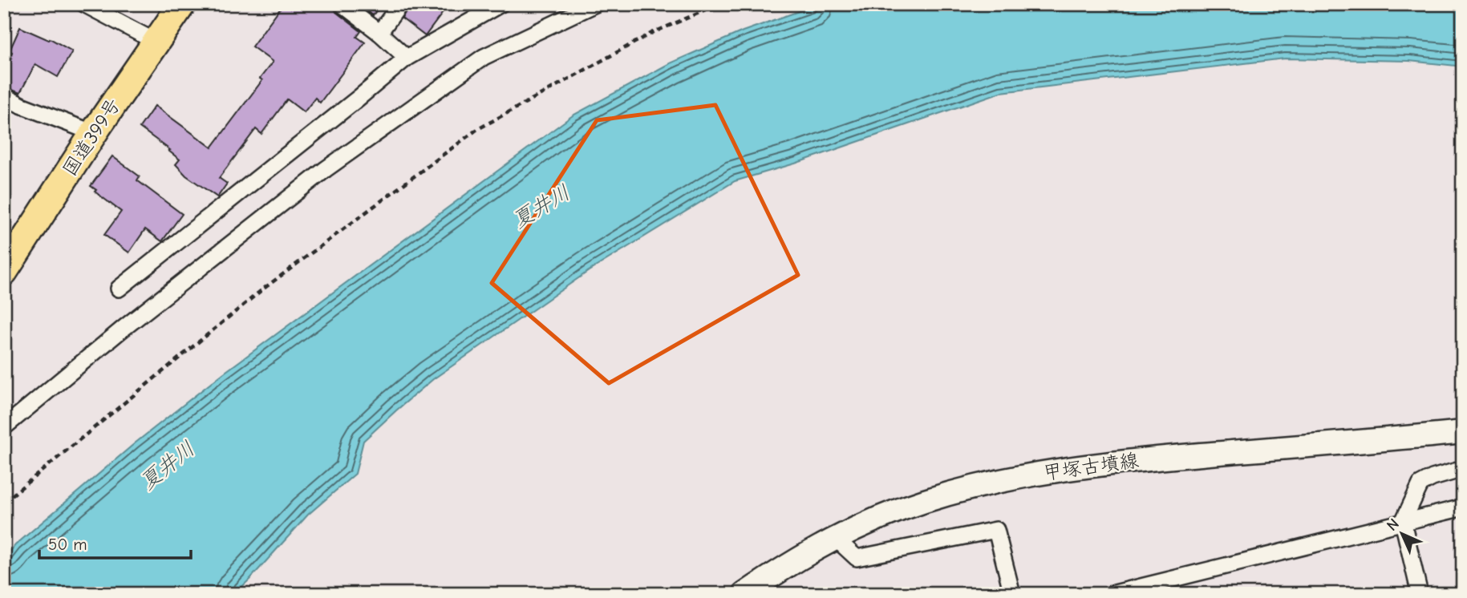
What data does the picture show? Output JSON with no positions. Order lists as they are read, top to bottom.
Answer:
{
  "streets": {
    "highway": ["国道399号"],
    "main road": ["甲塚古墳線"]
  },
  "water": ["夏井川"],
  "scale_bar": "50 m",
  "north": "top left"
}
